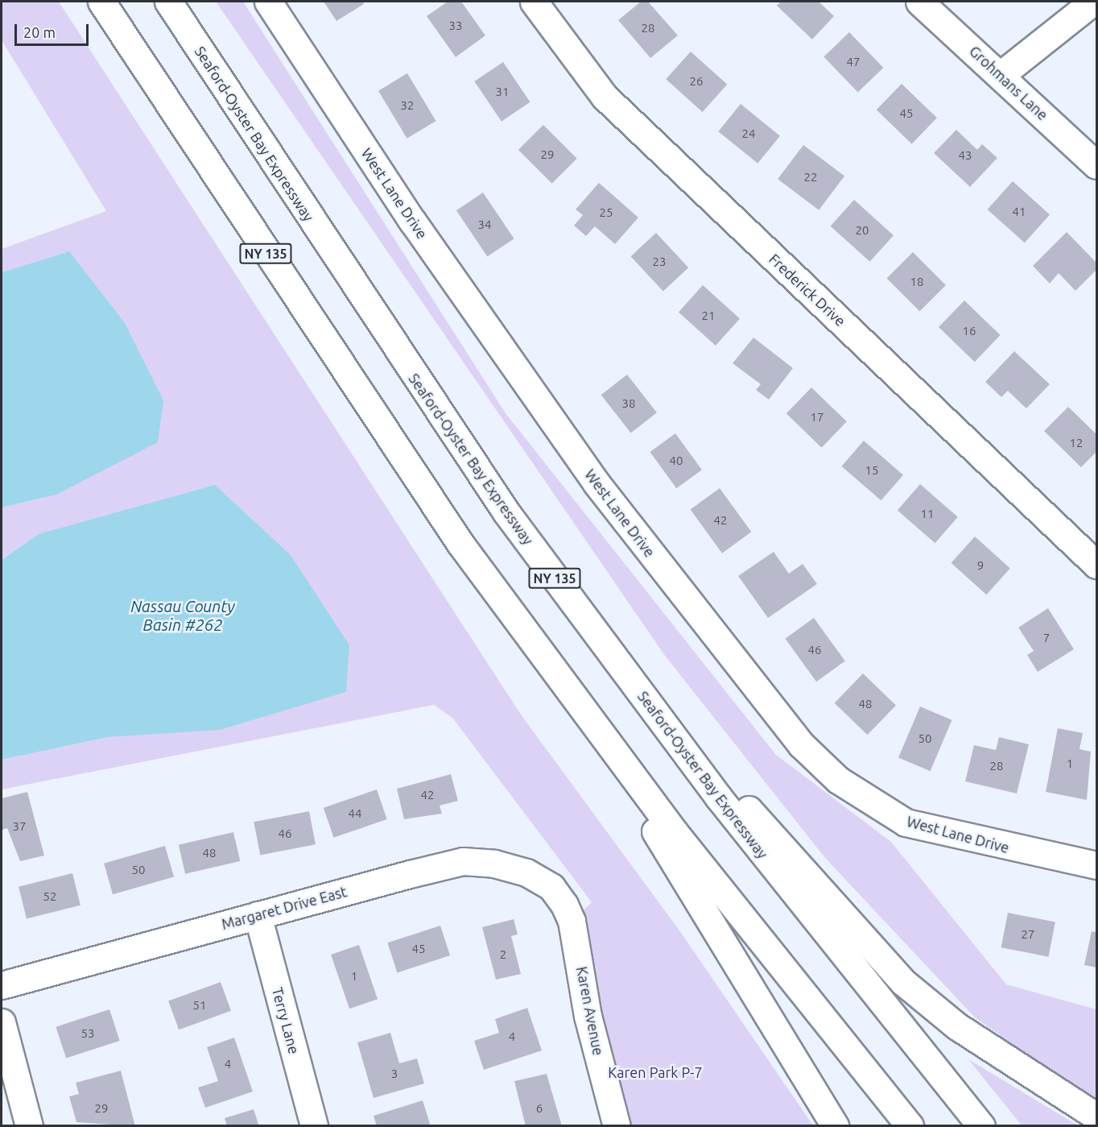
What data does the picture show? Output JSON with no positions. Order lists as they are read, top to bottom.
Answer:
{
  "streets": {
    "main road": [
      "Grohmans Lane",
      "Seaford-Oyster Bay Expressway",
      "West Lane Drive",
      "NY 135",
      "Frederick Drive",
      "Margaret Drive East",
      "Karen Avenue",
      "Terry Lane"
    ]
  },
  "crossings": [
    ["Margaret Drive East", "Karen Avenue"],
    ["Margaret Drive East", "Terry Lane"]
  ],
  "water": ["Nassau County Basin #262"],
  "parks": ["Karen Park P-7"],
  "house_numbers": [
    "33",
    "28",
    "47",
    "26",
    "31",
    "32",
    "45",
    "24",
    "29",
    "43",
    "22",
    "41",
    "25",
    "34",
    "20",
    "23",
    "18",
    "21",
    "16",
    "38",
    "17",
    "12",
    "40",
    "15",
    "11",
    "42",
    "9",
    "7",
    "46",
    "48",
    "50",
    "1",
    "28",
    "42",
    "44",
    "37",
    "46",
    "48",
    "50",
    "52",
    "27",
    "45",
    "2",
    "1",
    "51",
    "53",
    "4",
    "4",
    "3",
    "29",
    "6"
  ],
  "scale_bar": "20 m"
}
